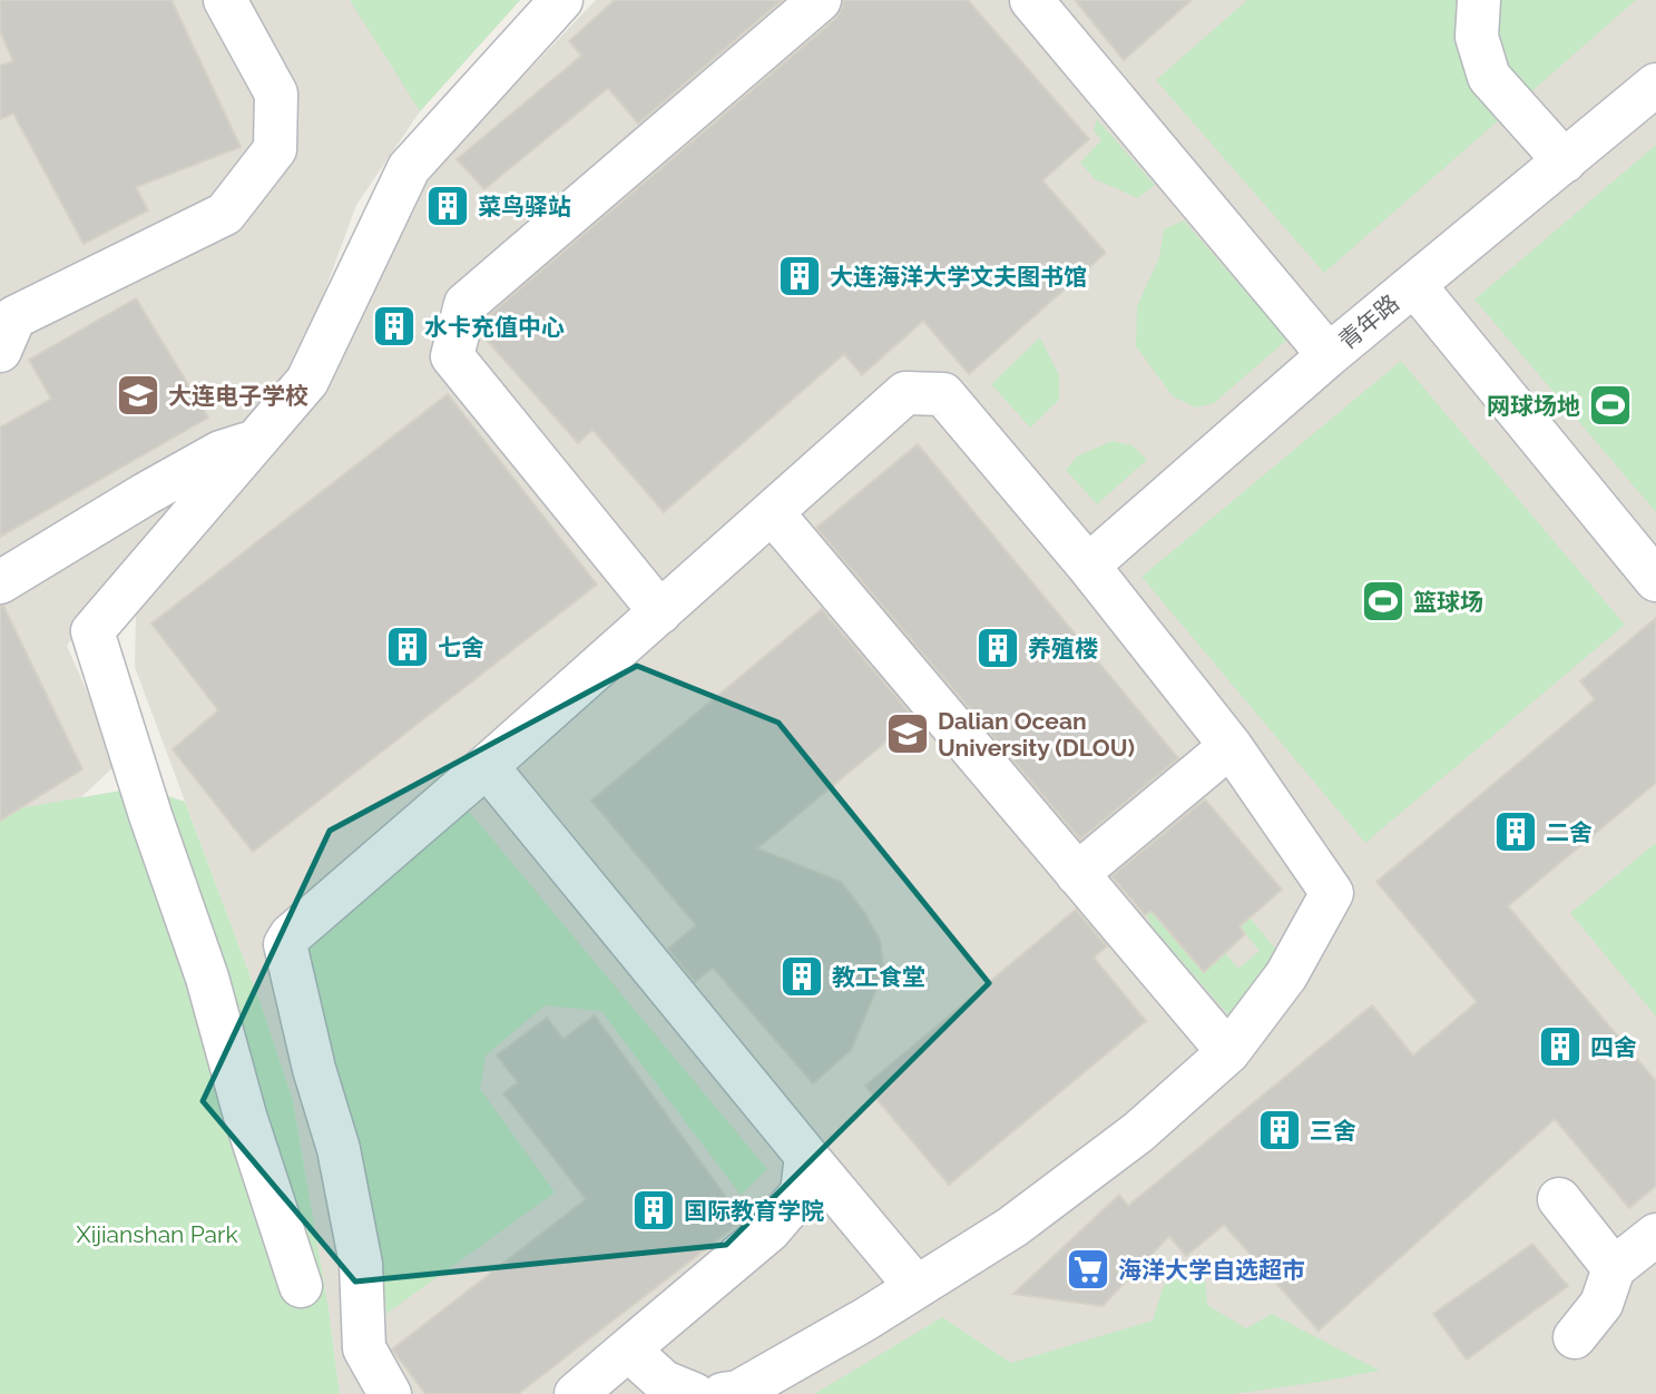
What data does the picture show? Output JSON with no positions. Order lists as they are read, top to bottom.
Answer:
{
  "streets": {
    "street": ["青年路"]
  },
  "parks": ["Xijianshan Park"],
  "places": {
    "building": [
      "菜鸟驿站",
      "大连海洋大学文夫图书馆",
      "水卡充值中心",
      "七舍",
      "养殖楼",
      "二舍",
      "教工食堂",
      "四舍",
      "三舍",
      "国际教育学院"
    ],
    "school or university": ["大连电子学校", "Dalian Ocean University (DLOU)"],
    "sports": ["网球场地", "篮球场"],
    "supermarket": ["海洋大学自选超市"]
  }
}
